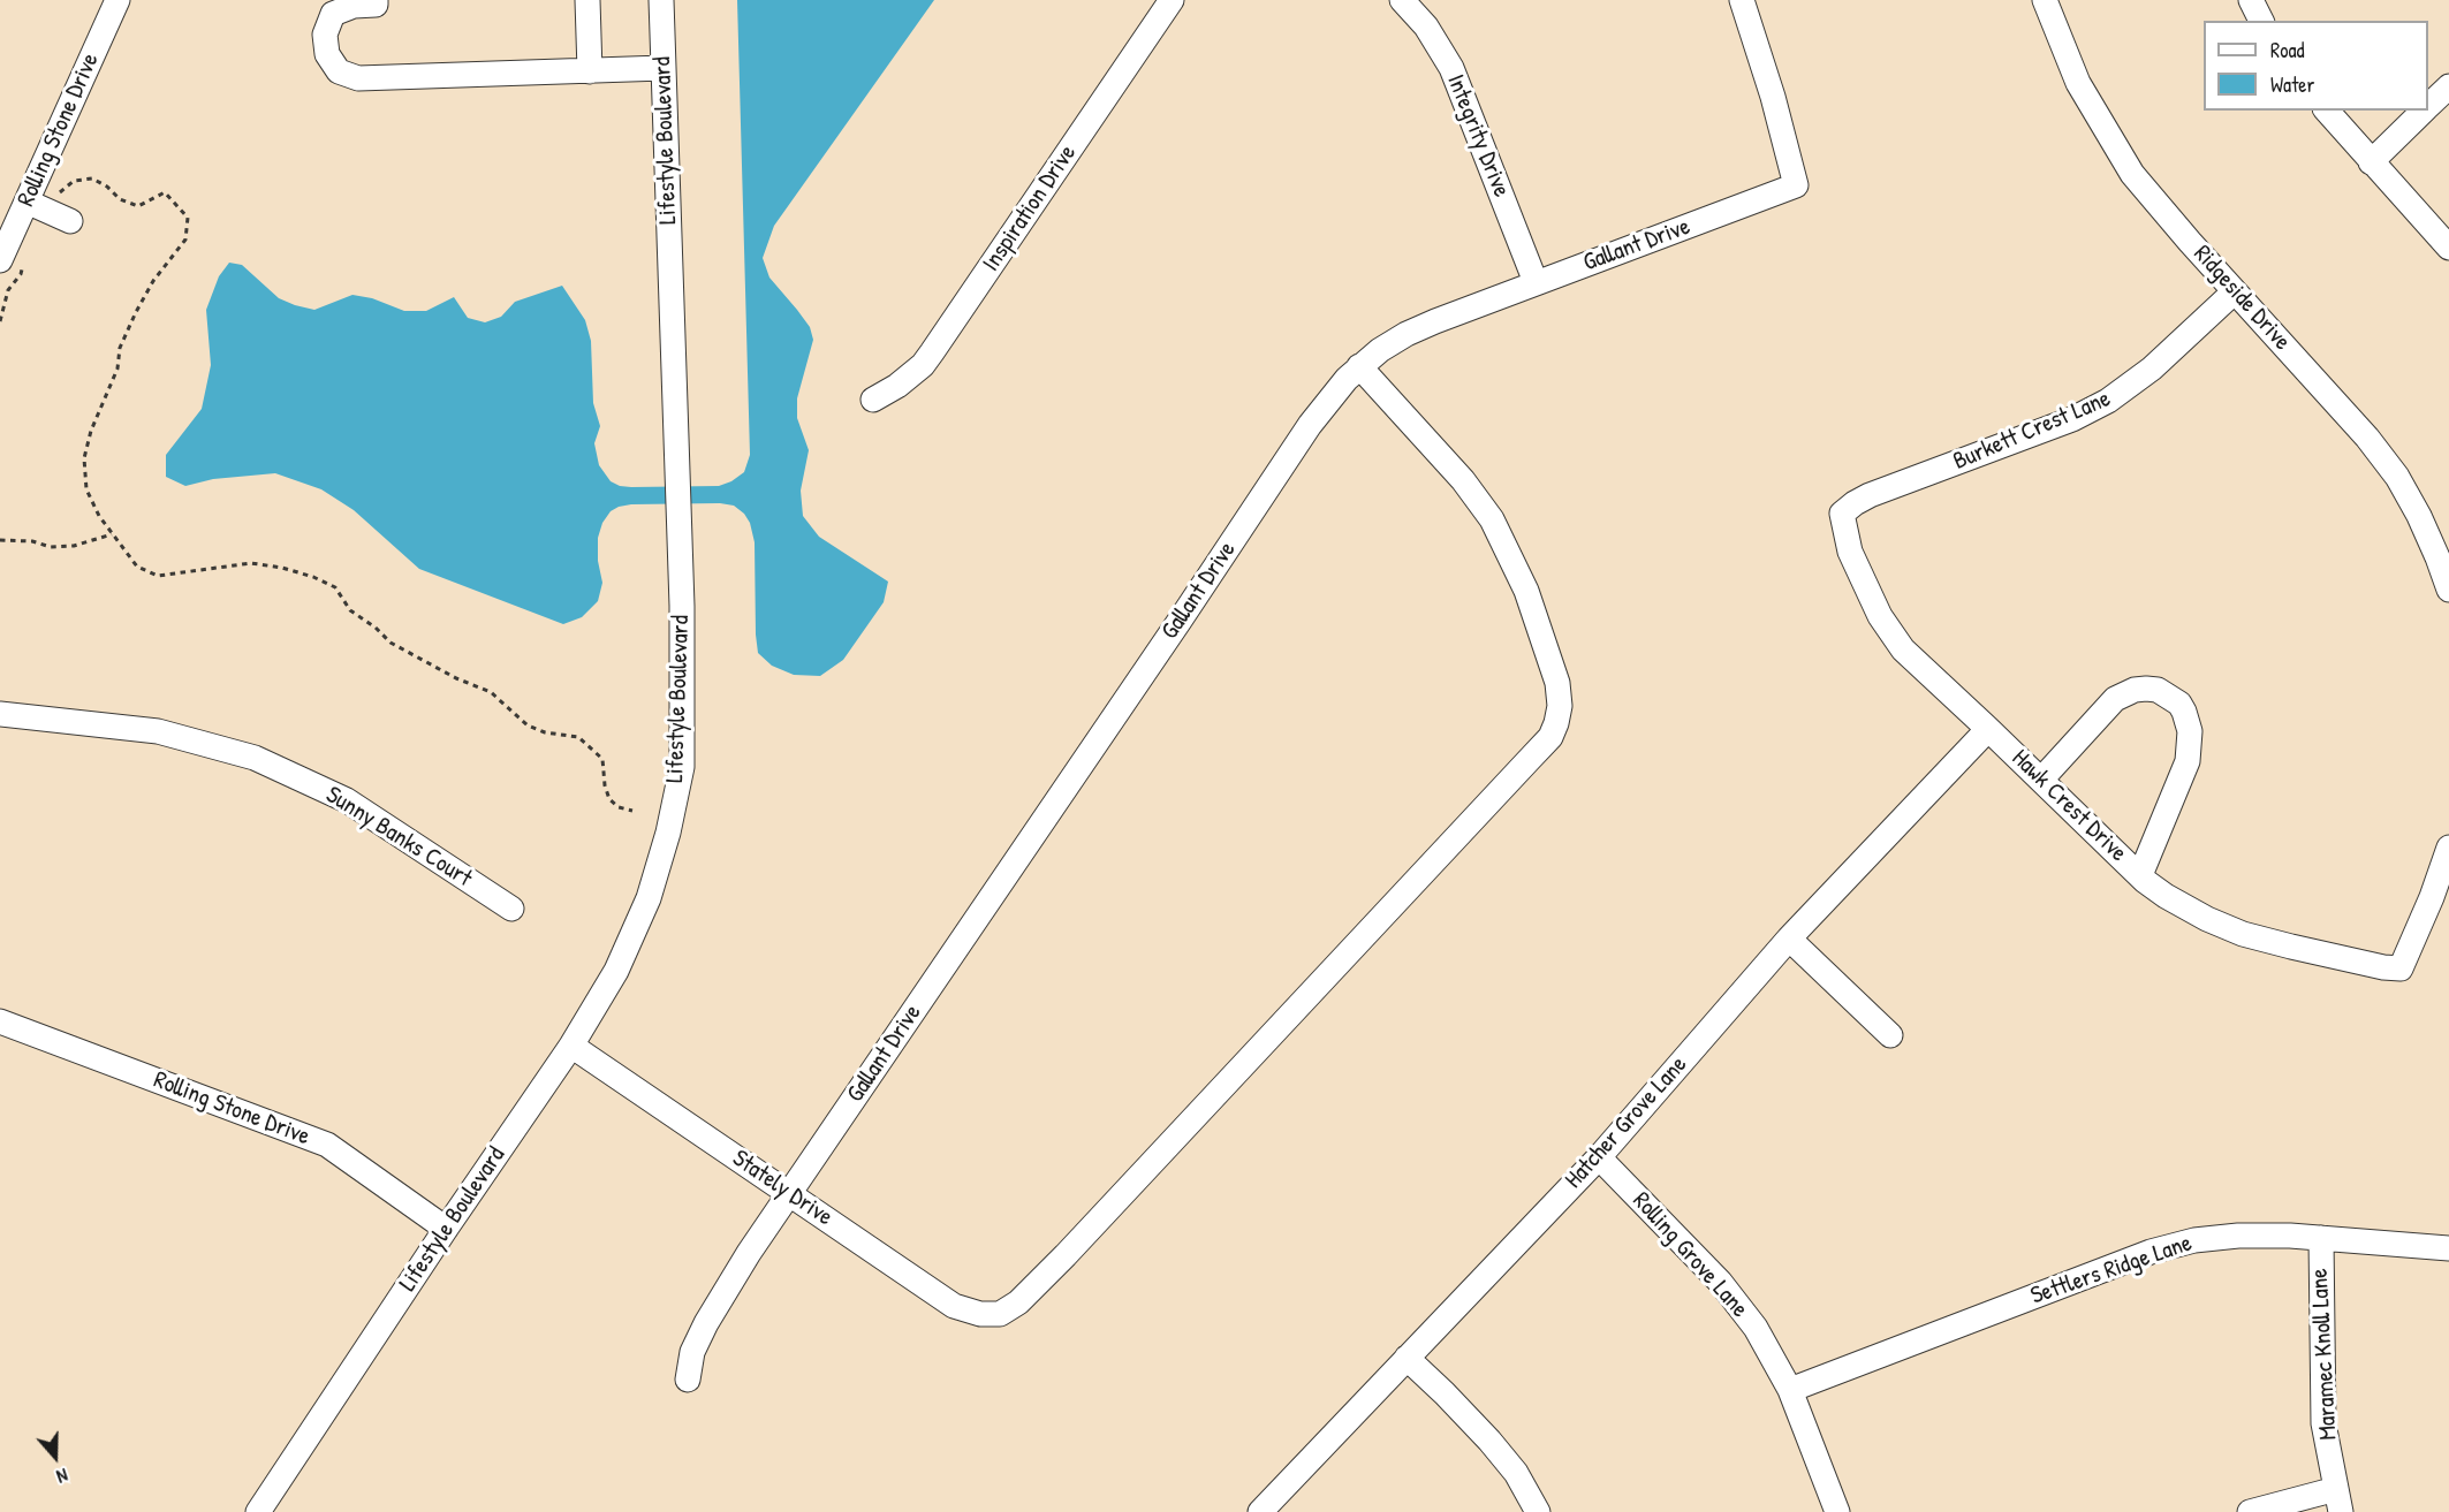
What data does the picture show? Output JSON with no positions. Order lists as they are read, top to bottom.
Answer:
{
  "streets": {
    "street": [
      "Rolling Stone Drive",
      "Integrity Drive",
      "Lifestyle Boulevard",
      "Inspiration Drive",
      "Gallant Drive",
      "Ridgeside Drive",
      "Burkett Crest Lane",
      "Hawk Crest Drive",
      "Sunny Banks Court",
      "Hatcher Grove Lane",
      "Stately Drive",
      "Rolling Grove Lane",
      "Settlers Ridge Lane",
      "Maramec Knoll Lane"
    ]
  },
  "crossings": [
    ["Rolling Stone Drive", "Lifestyle Boulevard"],
    ["Integrity Drive", "Gallant Drive"],
    ["Lifestyle Boulevard", "Stately Drive"],
    ["Gallant Drive", "Stately Drive"],
    ["Ridgeside Drive", "Burkett Crest Lane"],
    ["Burkett Crest Lane", "Hawk Crest Drive"],
    ["Hawk Crest Drive", "Hatcher Grove Lane"],
    ["Hatcher Grove Lane", "Rolling Grove Lane"],
    ["Rolling Grove Lane", "Settlers Ridge Lane"],
    ["Settlers Ridge Lane", "Maramec Knoll Lane"]
  ],
  "legend": ["Road", "Water"],
  "north": "bottom"
}
